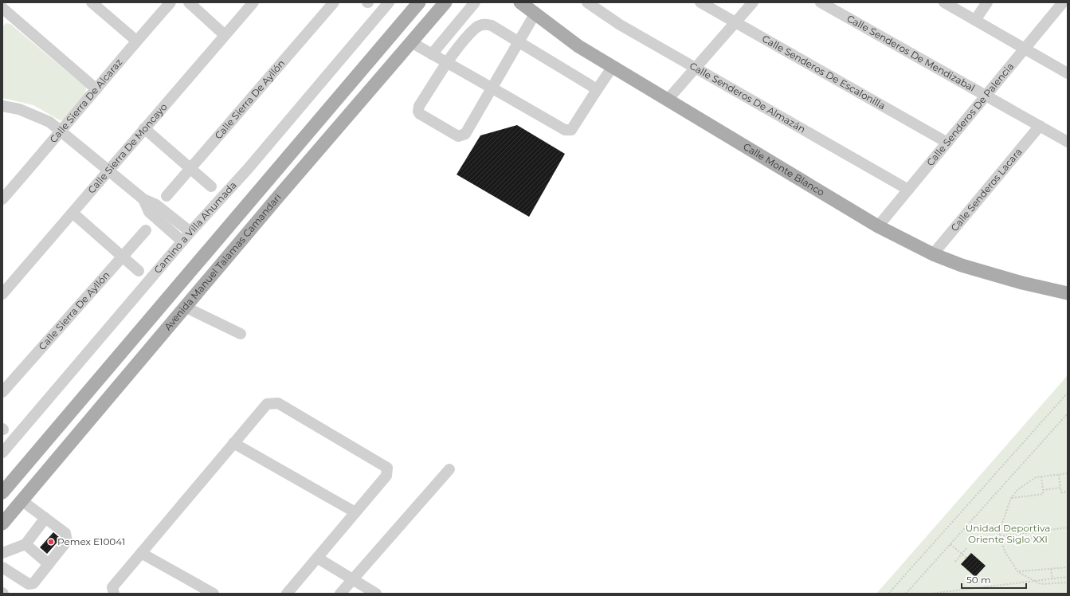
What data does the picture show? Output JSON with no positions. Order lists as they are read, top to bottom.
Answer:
{
  "streets": {
    "main road": ["Calle Monte Blanco", "Avenida Manuel Talamas Camandari"],
    "street": [
      "Calle Senderos De Mendizabal",
      "Calle Senderos De Escalonilla",
      "Calle Senderos De Almazán",
      "Calle Sierra De Ayllón",
      "Calle Sierra De Alcaraz",
      "Calle Senderos De Palencia",
      "Calle Sierra De Moncayo",
      "Calle Senderos Lacara",
      "Camino a Villa Ahumada"
    ]
  },
  "crossings": [
    ["Calle Senderos De Mendizabal", "Calle Senderos De Palencia"],
    ["Calle Senderos De Mendizabal", "Calle Senderos Lacara"],
    ["Calle Senderos De Escalonilla", "Calle Senderos De Palencia"],
    ["Calle Senderos De Almazán", "Calle Senderos De Palencia"],
    ["Calle Senderos De Palencia", "Calle Monte Blanco"],
    ["Calle Monte Blanco", "Calle Senderos Lacara"]
  ],
  "parks": ["Unidad Deportiva Oriente Siglo XXI"],
  "places": ["Pemex E10041"],
  "scale_bar": "50 m"
}
